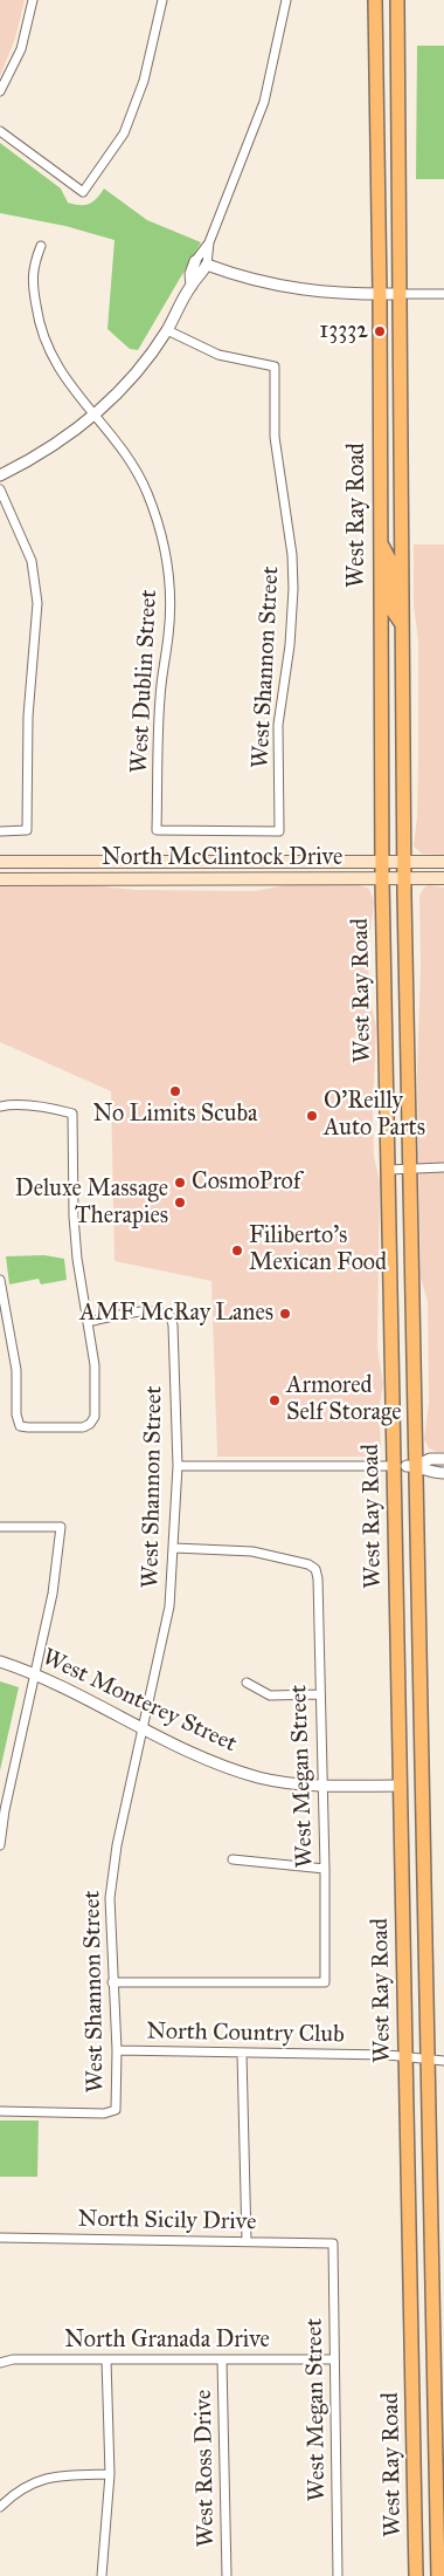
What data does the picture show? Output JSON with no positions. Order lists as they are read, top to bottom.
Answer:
{
  "streets": {
    "main road": ["West Ray Road", "North McClintock Drive"],
    "street": [
      "West Shannon Street",
      "West Dublin Street",
      "West Monterey Street",
      "West Megan Street",
      "North Country Club",
      "North Sicily Drive",
      "North Granada Drive",
      "West Ross Drive"
    ]
  },
  "crossings": [
    ["West Ray Road", "North McClintock Drive"],
    ["West Ray Road", "West Monterey Street"],
    ["West Ray Road", "North Country Club"],
    ["West Shannon Street", "West Dublin Street"],
    ["West Shannon Street", "West Monterey Street"],
    ["West Shannon Street", "West Megan Street"],
    ["West Shannon Street", "North Country Club"],
    ["West Monterey Street", "West Megan Street"],
    ["West Megan Street", "North Sicily Drive"],
    ["West Megan Street", "North Granada Drive"],
    ["North Granada Drive", "West Ross Drive"]
  ],
  "places": [
    "13332",
    "No Limits Scuba",
    "O'Reilly Auto Parts",
    "CosmoProf",
    "Deluxe Massage Therapies",
    "Filiberto’s Mexican Food",
    "AMF McRay Lanes",
    "Armored Self Storage"
  ]
}
